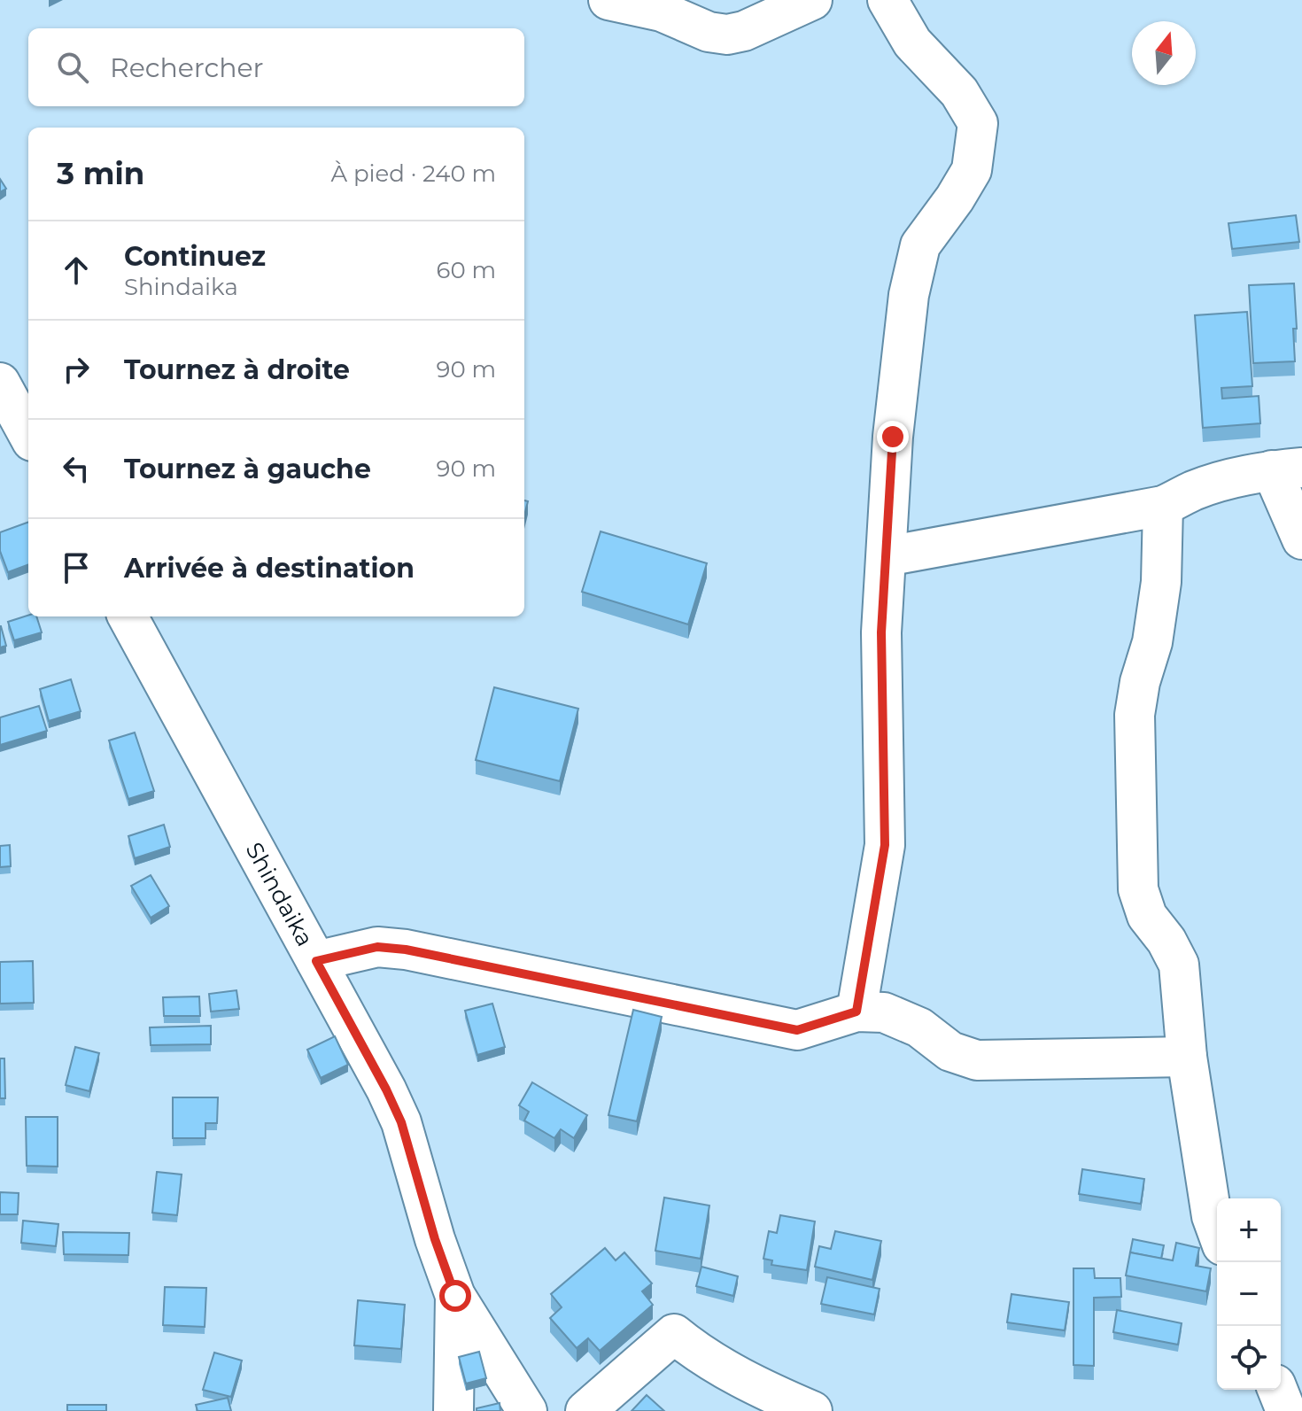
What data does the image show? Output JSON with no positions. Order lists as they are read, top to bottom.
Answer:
{
  "streets": {
    "street": ["Shindaika"]
  },
  "north": "top",
  "page": {
    "search": "Rechercher",
    "heading": ["3 min", "À pied · 240 m"],
    "list": [
      ["Continuez", "Shindaika", "60 m"],
      ["Tournez à droite", "90 m"],
      ["Tournez à gauche", "90 m"],
      "Arrivée à destination"
    ],
    "map_buttons": ["+", "−"]
  }
}
